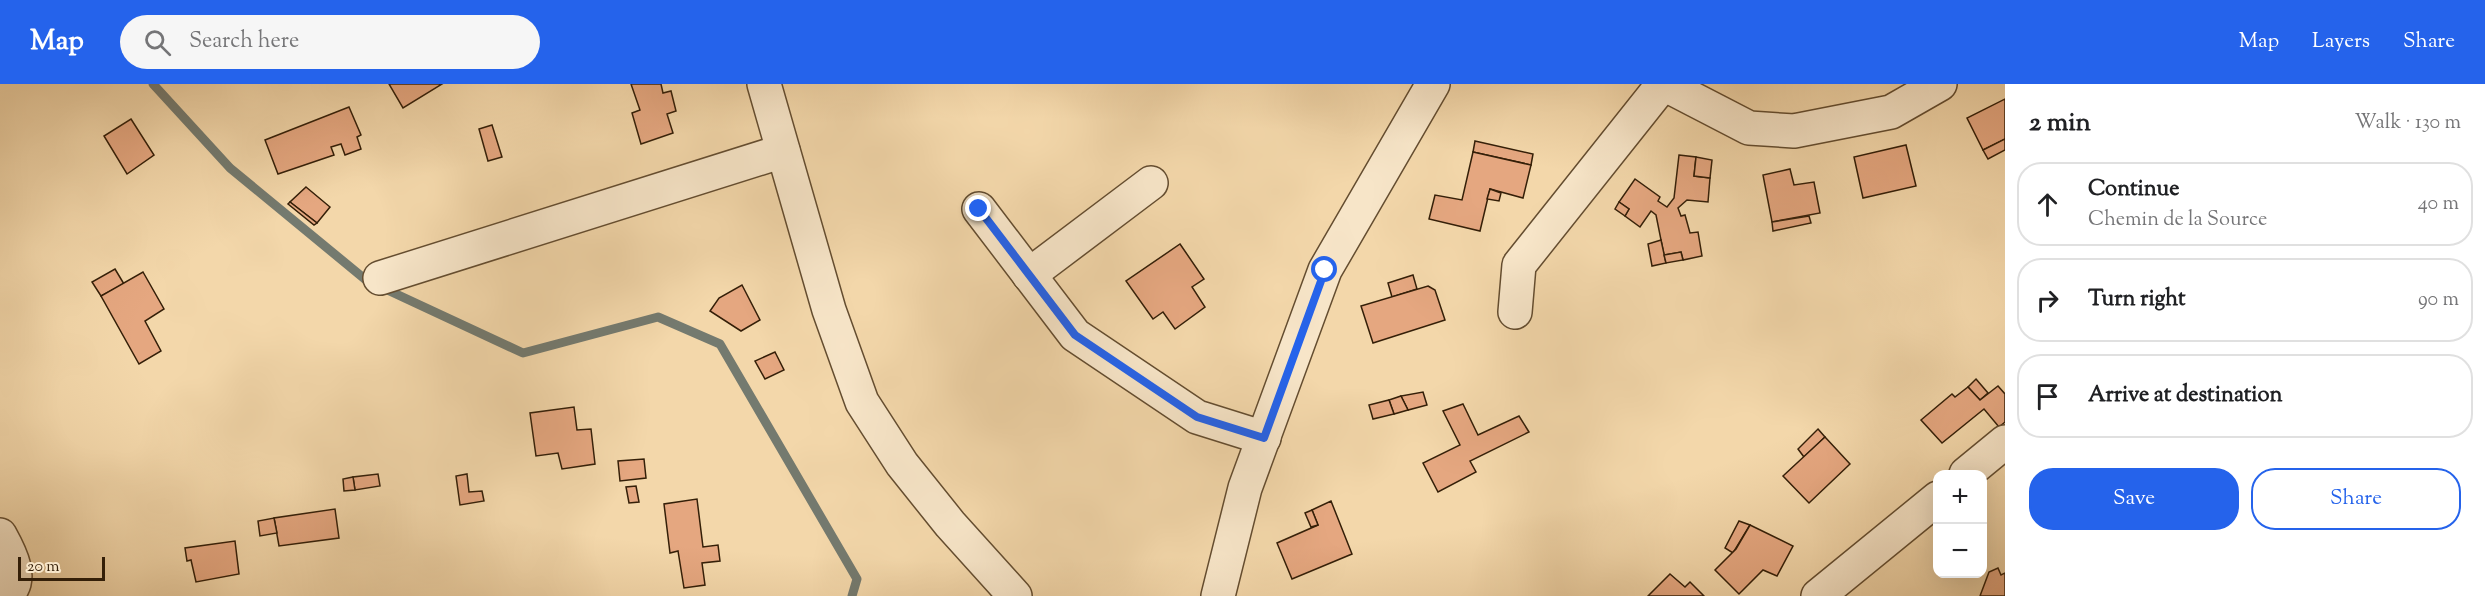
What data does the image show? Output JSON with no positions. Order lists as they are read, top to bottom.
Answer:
{
  "scale_bar": "20 m",
  "page": {
    "header": "Map",
    "search": "Search here",
    "nav": ["Map", "Layers", "Share"],
    "heading": ["2 min", "Walk · 130 m"],
    "list": [
      ["Continue", "Chemin de la Source", "40 m"],
      ["Turn right", "90 m"],
      "Arrive at destination"
    ],
    "buttons": ["Save", "Share"],
    "map_buttons": ["+", "−"],
    "scale": "20 m"
  }
}
